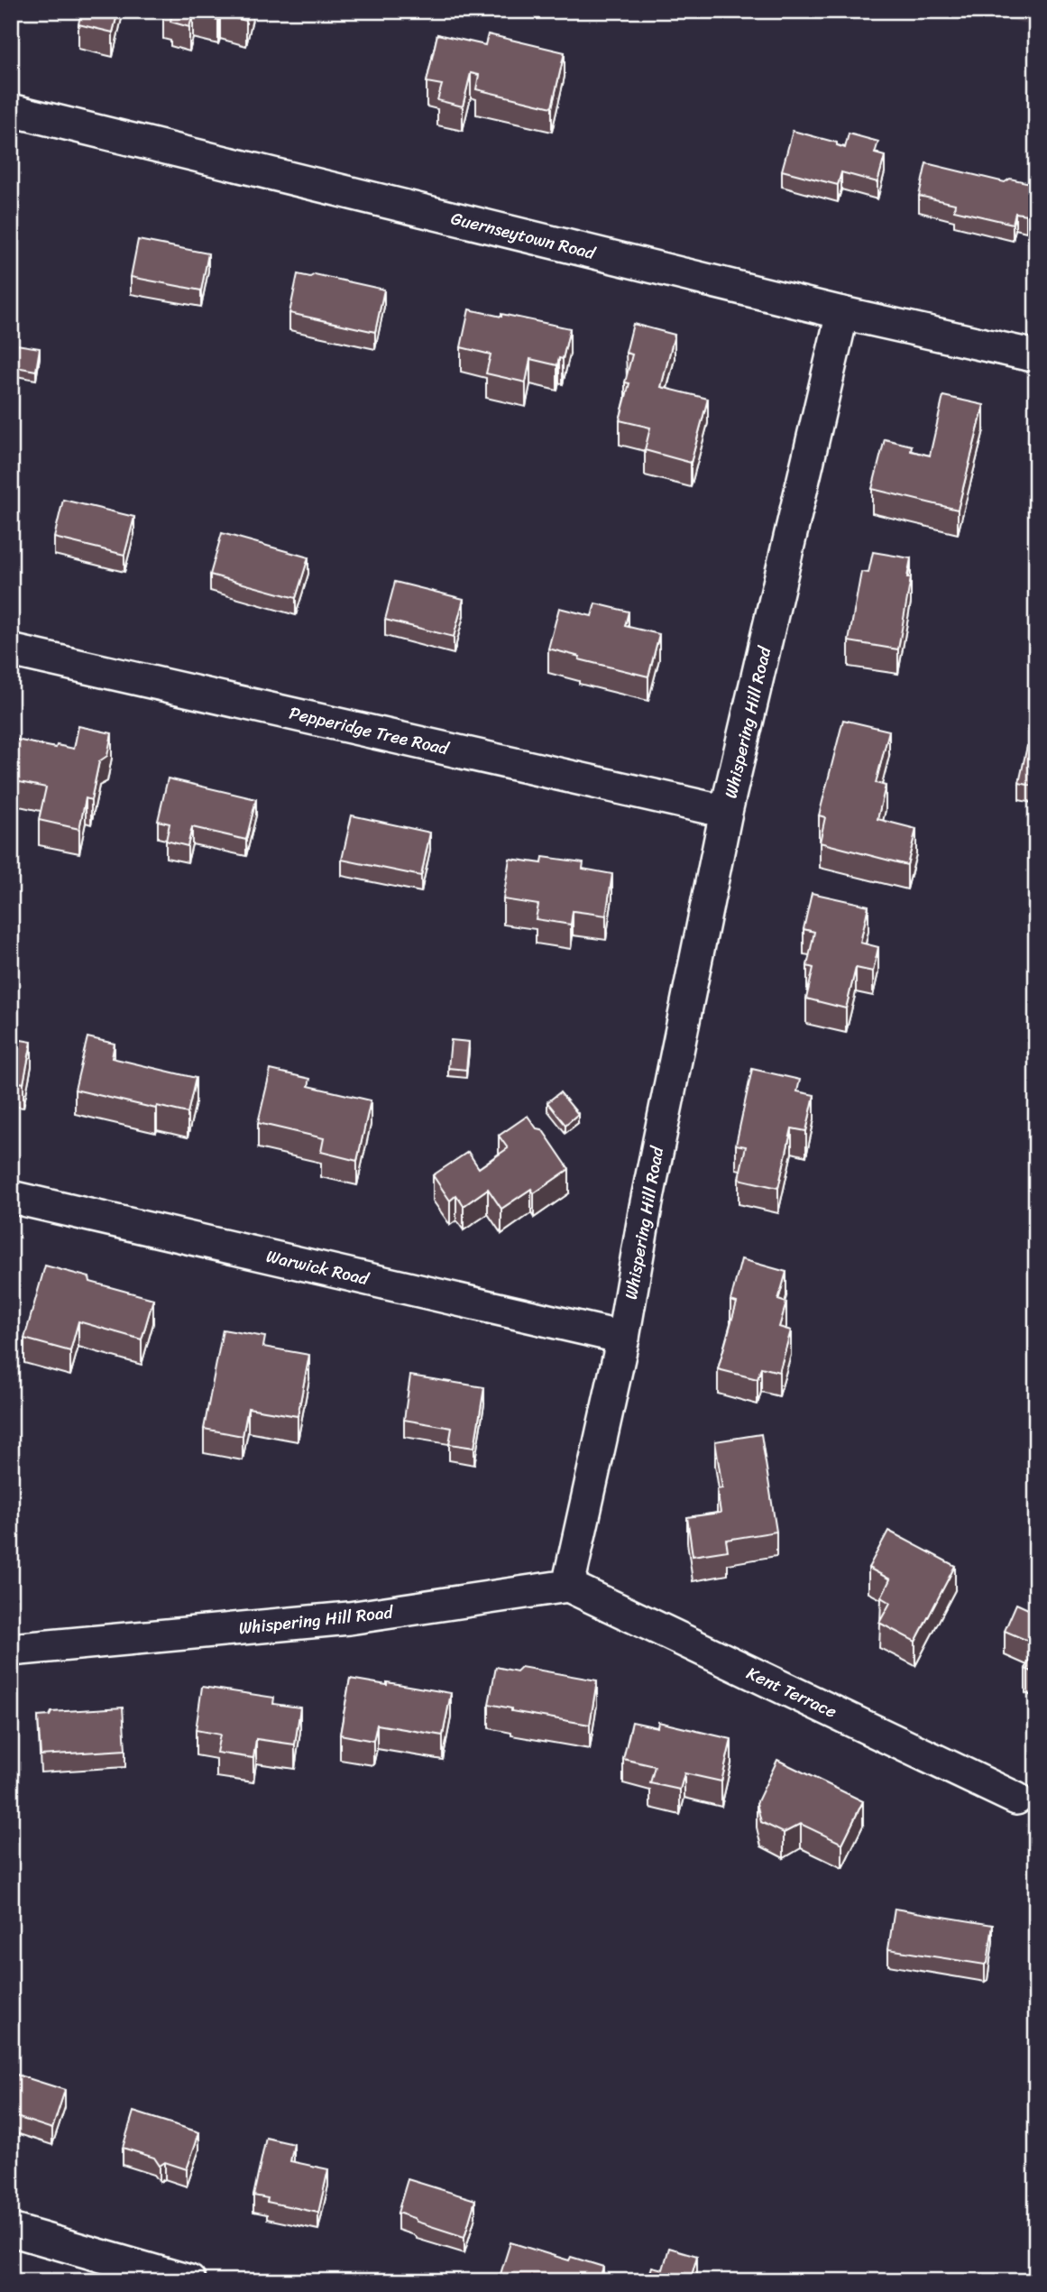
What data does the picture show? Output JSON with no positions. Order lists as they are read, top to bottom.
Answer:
{
  "streets": {
    "street": [
      "Guernseytown Road",
      "Whispering Hill Road",
      "Pepperidge Tree Road",
      "Warwick Road",
      "Kent Terrace"
    ]
  },
  "crossings": [
    ["Guernseytown Road", "Whispering Hill Road"],
    ["Whispering Hill Road", "Pepperidge Tree Road"],
    ["Whispering Hill Road", "Warwick Road"],
    ["Whispering Hill Road", "Kent Terrace"]
  ]
}
